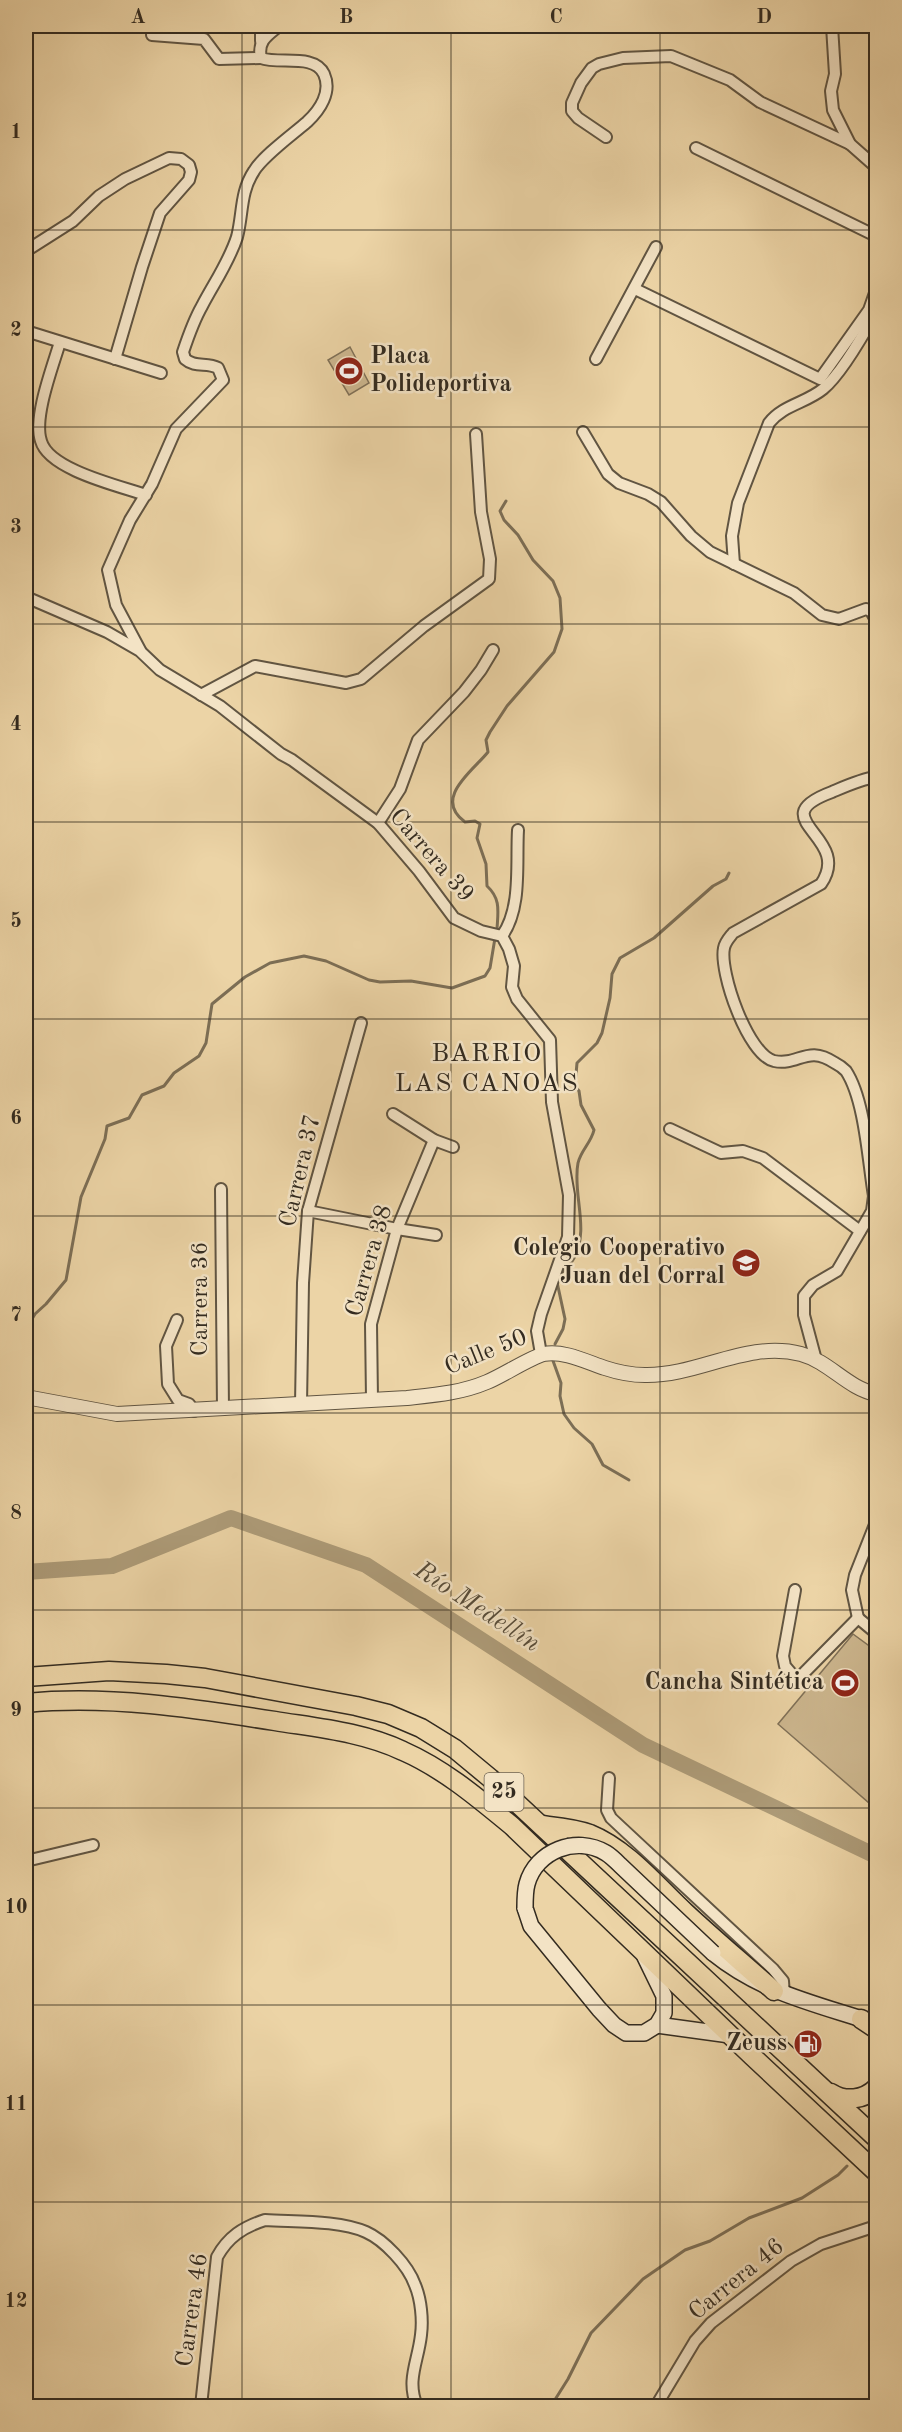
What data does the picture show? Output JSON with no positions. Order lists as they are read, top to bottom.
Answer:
{
  "streets": {
    "highway": ["25"],
    "street": [
      "Carrera 39",
      "Carrera 37",
      "Carrera 38",
      "Carrera 36",
      "Calle 50",
      "Carrera 46"
    ]
  },
  "crossings": [
    ["Carrera 37", "Calle 50"],
    ["Carrera 38", "Calle 50"],
    ["Carrera 36", "Calle 50"]
  ],
  "districts": ["BARRIO LAS CANOAS"],
  "water": ["Río Medellín"],
  "places": {
    "sports": ["Placa Polideportiva", "Cancha Sintética"],
    "school or university": ["Colegio Cooperativo Juan del Corral"],
    "fuel station": ["Zeuss"]
  },
  "grid": {
    "columns": [
      "A",
      "B",
      "C",
      "D"
    ],
    "rows": [
      "1",
      "2",
      "3",
      "4",
      "5",
      "6",
      "7",
      "8",
      "9",
      "10",
      "11",
      "12"
    ]
  }
}
